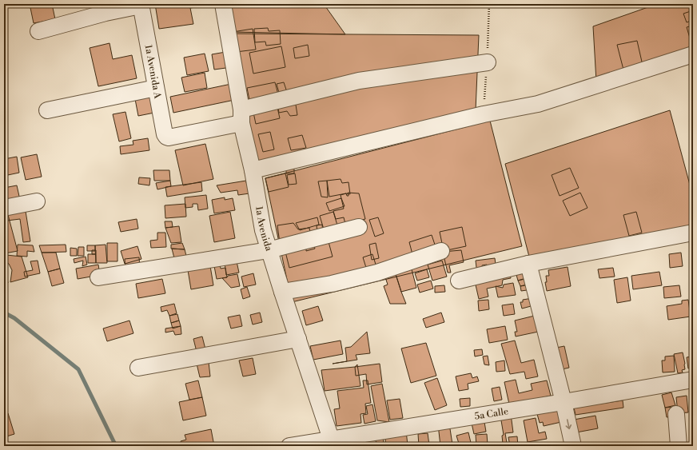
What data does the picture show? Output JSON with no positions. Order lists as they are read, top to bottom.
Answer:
{
  "streets": {
    "street": ["1a Avenida A", "1a Avenida", "5a Calle"]
  },
  "crossings": [
    ["1a Avenida A", "1a Avenida"],
    ["1a Avenida", "5a Calle"]
  ]
}
